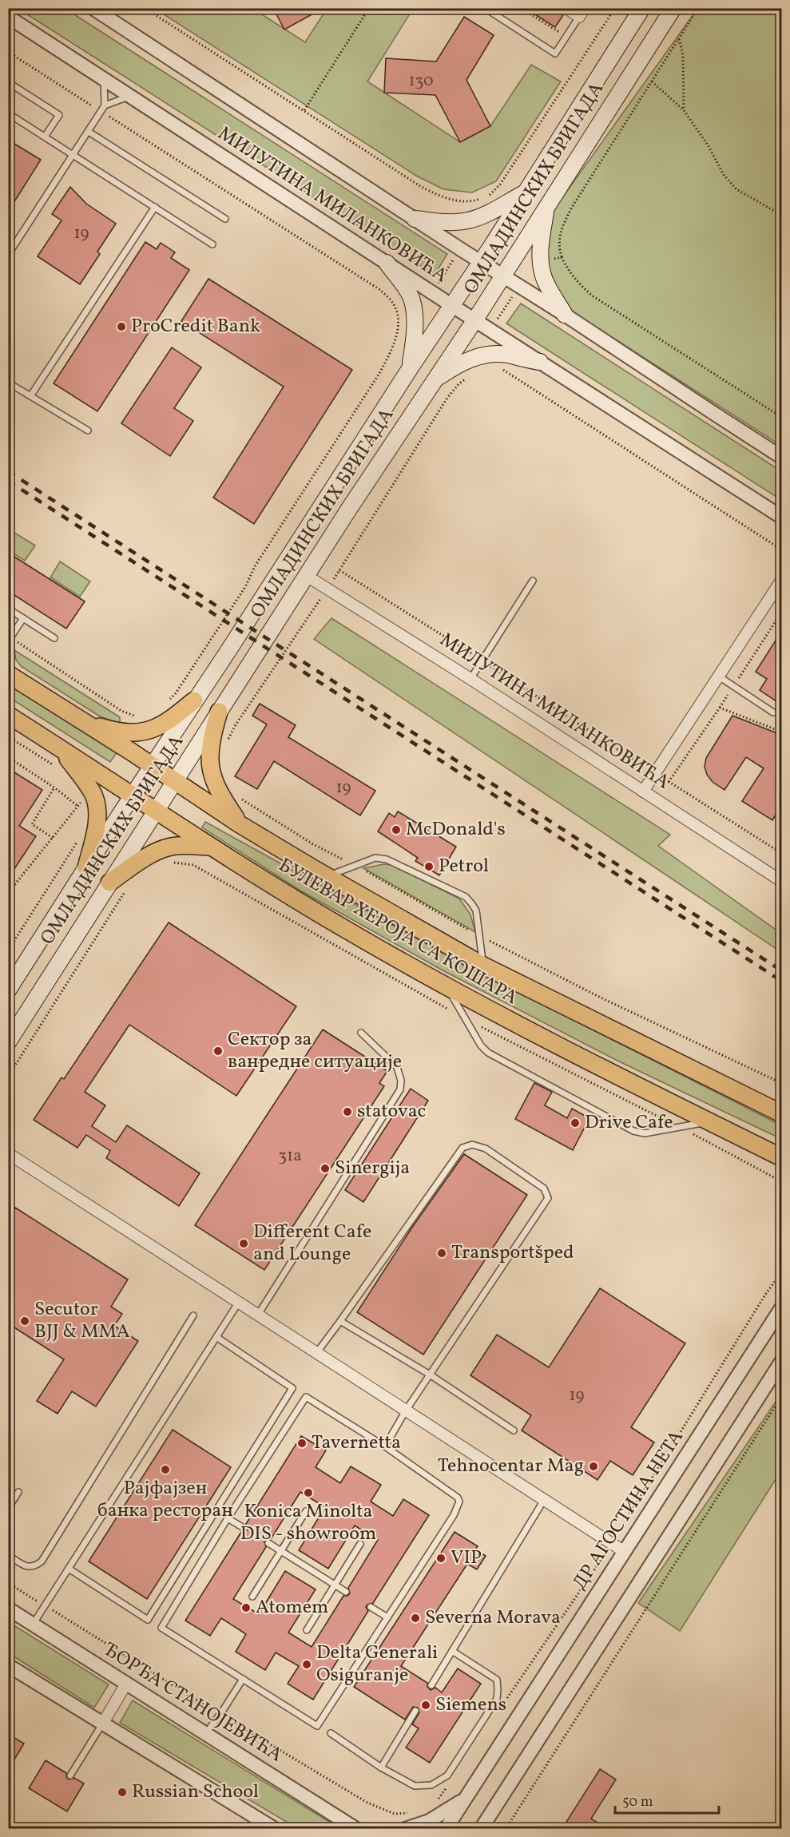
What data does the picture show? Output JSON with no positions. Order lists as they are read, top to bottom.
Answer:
{
  "streets": {
    "main road": ["ОМЛАДИНСКИХ БРИГАДА", "БУЛЕВАР ХЕРОЈА СА КОШАРА"],
    "street": ["МИЛУТИНА МИЛАНКОВИЋА", "ДР АГОСТИНА НЕТА", "ЂОРЂА СТАНОЈЕВИЋА"]
  },
  "crossings": [
    ["ОМЛАДИНСКИХ БРИГАДА", "МИЛУТИНА МИЛАНКОВИЋА"],
    ["ОМЛАДИНСКИХ БРИГАДА", "БУЛЕВАР ХЕРОЈА СА КОШАРА"]
  ],
  "places": [
    "ProCredit Bank",
    "McDonald's",
    "Petrol",
    "Сектор за ванредне ситуације",
    "statovac",
    "Drive Cafe",
    "Sinergija",
    "Different Cafe and Lounge",
    "Transportšped",
    "Secutor BJJ & MMA",
    "Tavernetta",
    "Tehnocentar Mag",
    "Рајфајзен банка ресторан",
    "Konica Minolta DIS - showroom",
    "VIP",
    "Atomem",
    "Severna Morava",
    "Delta Generali Osiguranje",
    "Siemens",
    "Russian School"
  ],
  "house_numbers": [
    "130",
    "19",
    "19",
    "31a",
    "19"
  ],
  "scale_bar": "50 m"
}
